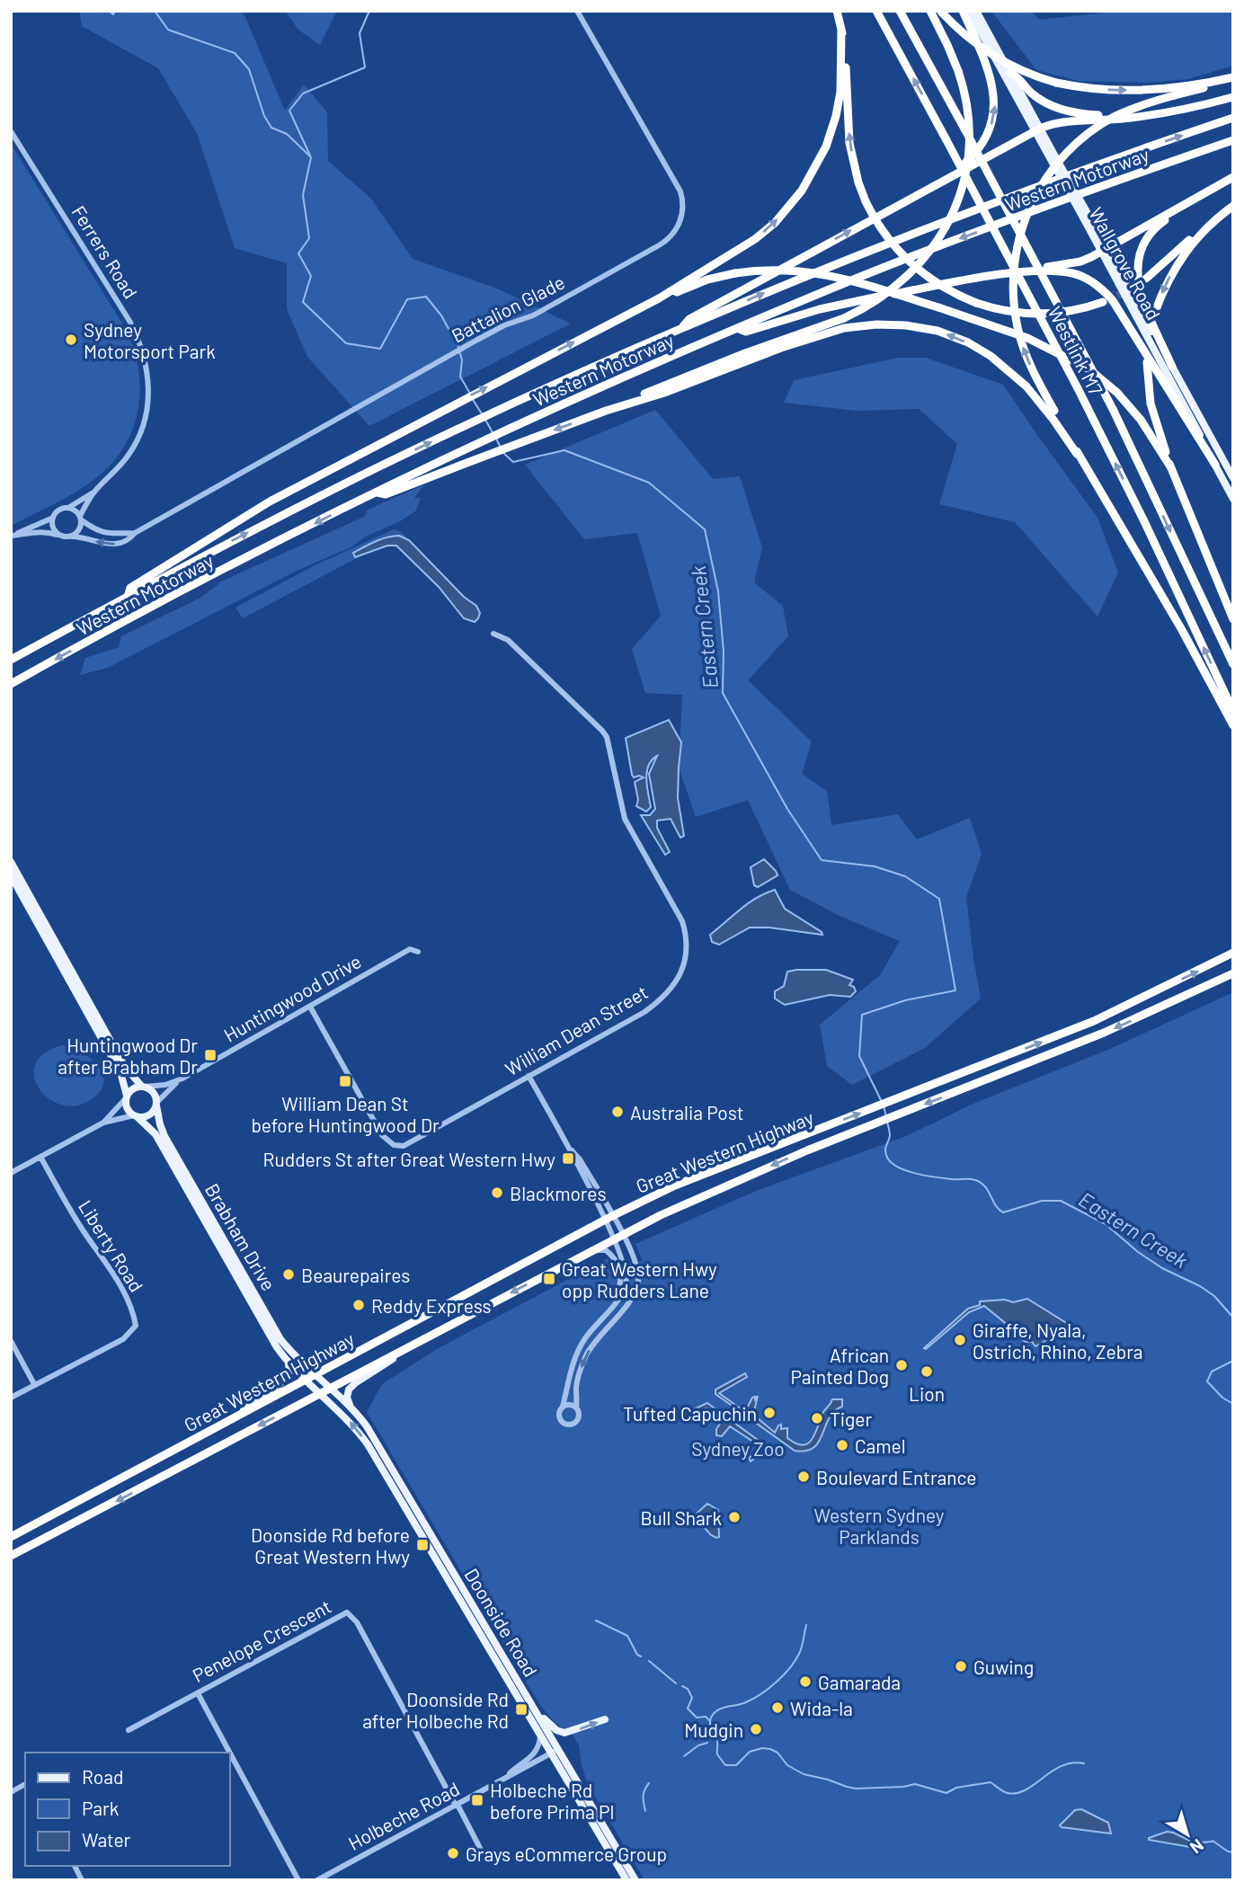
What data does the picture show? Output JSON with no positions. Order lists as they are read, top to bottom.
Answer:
{
  "streets": {
    "highway": ["Western Motorway", "Westlink M7", "Great Western Highway"],
    "main road": ["Wallgrove Road", "Brabham Drive", "Doonside Road"],
    "street": [
      "Ferrers Road",
      "Battalion Glade",
      "Huntingwood Drive",
      "William Dean Street",
      "Liberty Road",
      "Penelope Crescent",
      "Holbeche Road"
    ]
  },
  "crossings": [
    ["Ferrers Road", "Battalion Glade"],
    ["Huntingwood Drive", "William Dean Street"],
    ["Huntingwood Drive", "Brabham Drive"],
    ["Great Western Highway", "Brabham Drive"],
    ["Great Western Highway", "Doonside Road"],
    ["Brabham Drive", "Doonside Road"],
    ["Doonside Road", "Holbeche Road"],
    ["Penelope Crescent", "Holbeche Road"]
  ],
  "water": ["Eastern Creek"],
  "parks": ["Sydney Zoo", "Western Sydney Parklands"],
  "places": {
    "other": [
      "Sydney Motorsport Park",
      "Australia Post",
      "Blackmores",
      "Beaurepaires",
      "Reddy Express",
      "Giraffe, Nyala, Ostrich, Rhino, Zebra",
      "African Painted Dog",
      "Lion",
      "Tufted Capuchin",
      "Tiger",
      "Camel",
      "Boulevard Entrance",
      "Bull Shark",
      "Guwing",
      "Gamarada",
      "Wida-la",
      "Mudgin",
      "Grays eCommerce Group"
    ],
    "transit": [
      "Huntingwood Dr after Brabham Dr",
      "William Dean St before Huntingwood Dr",
      "Rudders St after Great Western Hwy",
      "Great Western Hwy opp Rudders Lane",
      "Doonside Rd before Great Western Hwy",
      "Doonside Rd after Holbeche Rd",
      "Holbeche Rd before Prima Pl"
    ]
  },
  "legend": ["Road", "Park", "Water"],
  "north": "bottom right"
}
